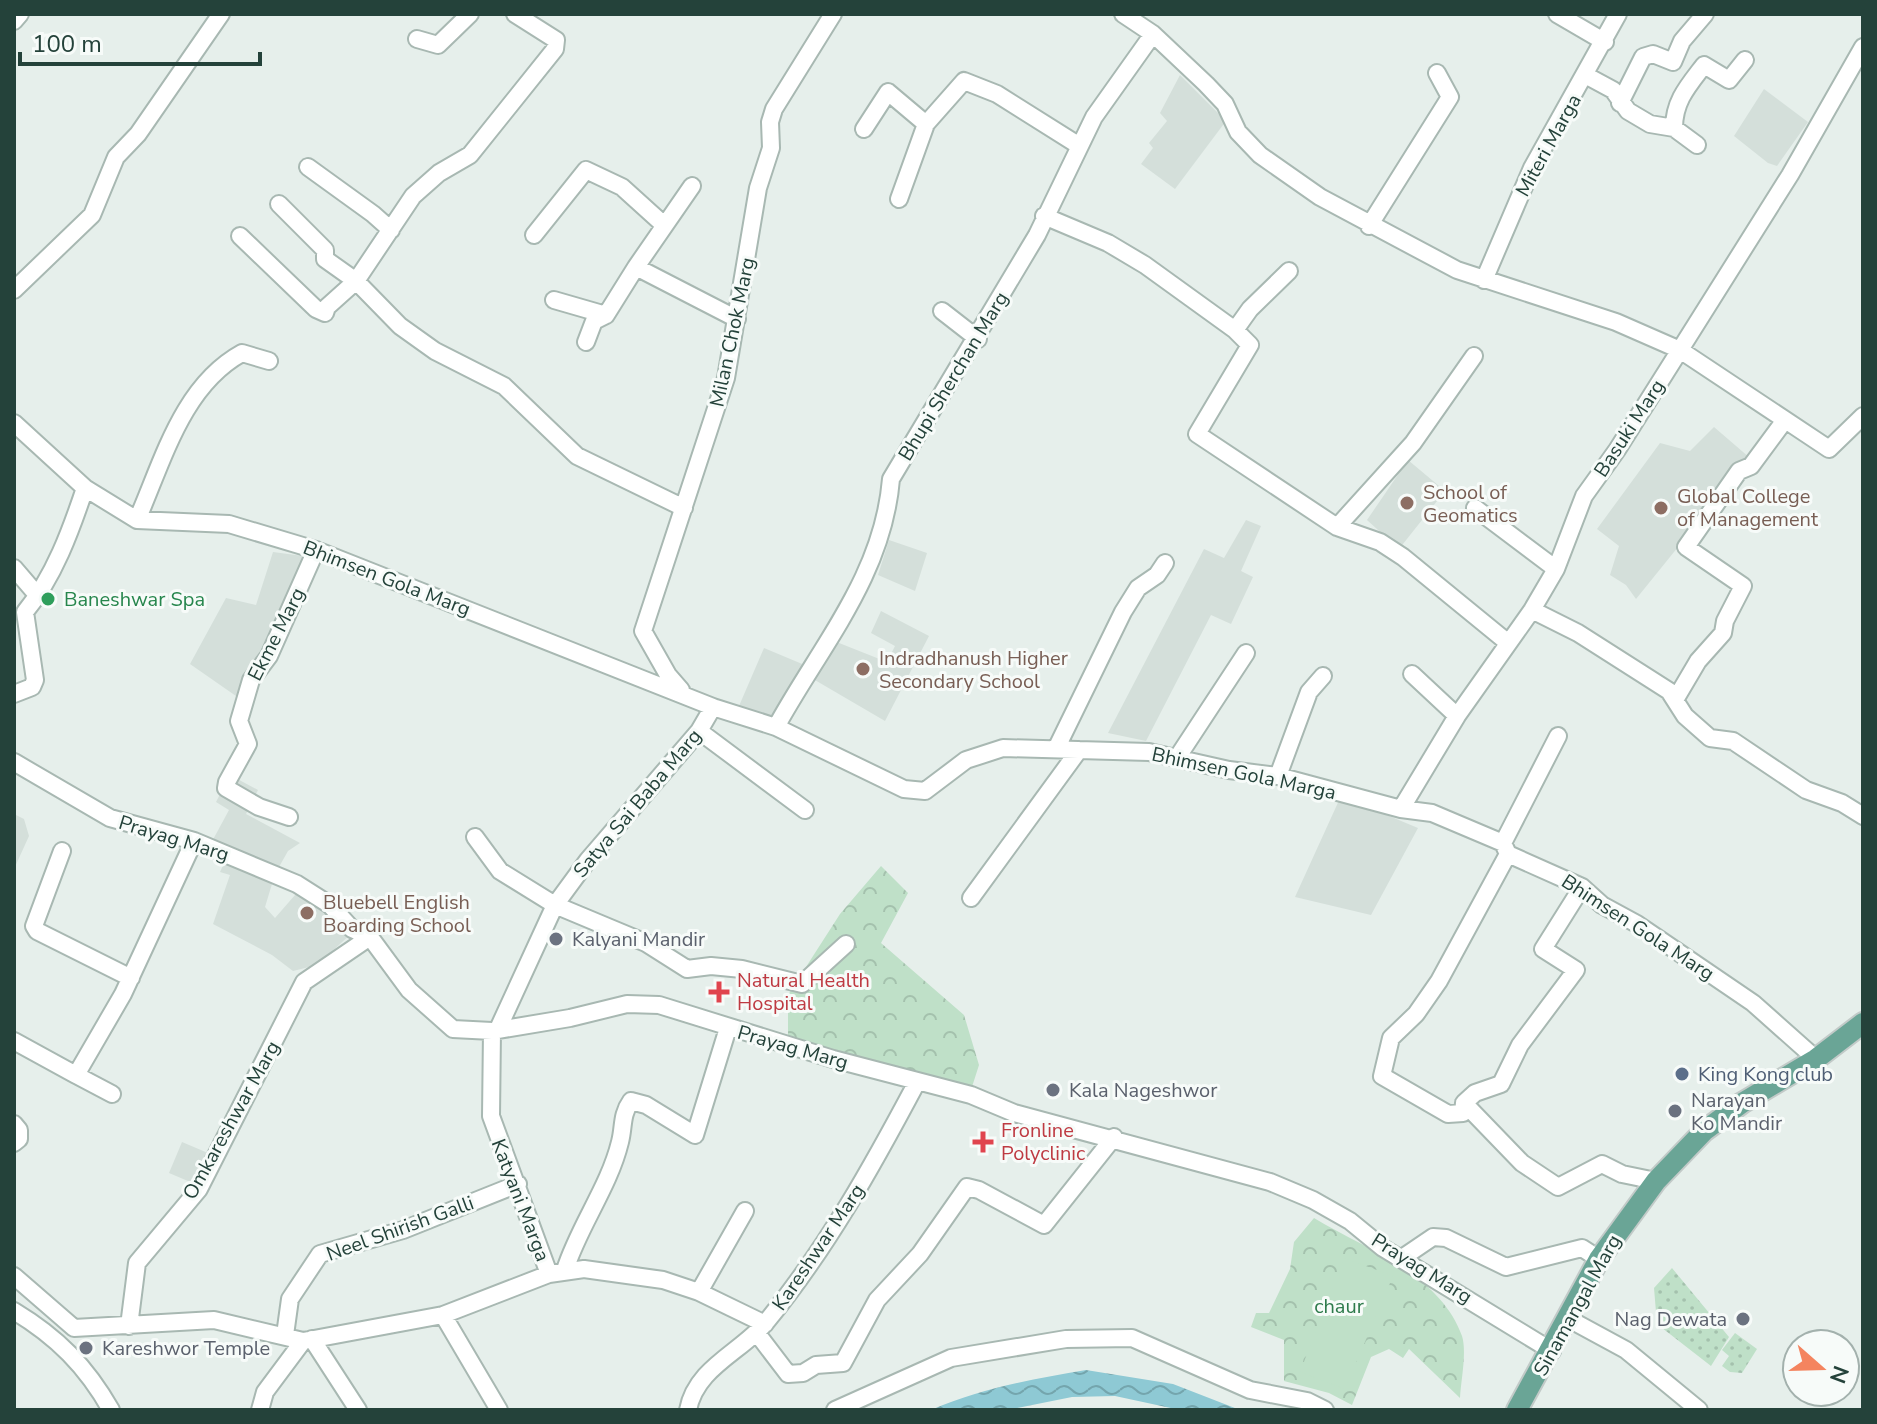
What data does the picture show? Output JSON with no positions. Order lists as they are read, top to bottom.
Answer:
{
  "streets": {
    "main road": ["Sinamangal Marg"],
    "street": [
      "Miteri Marga",
      "Milan Chok Marg",
      "Bhupi Sherchan Marg",
      "Basuki Marg",
      "Bhimsen Gola Marg",
      "Ekme Marg",
      "Bhimsen Gola Marga",
      "Satya Sai Baba Marg",
      "Prayag Marg",
      "Omkareshwar Marg",
      "Katyani Marga",
      "Neel Shirish Galli",
      "Kareshwar Marg"
    ]
  },
  "crossings": [
    ["Milan Chok Marg", "Bhimsen Gola Marg"],
    ["Bhupi Sherchan Marg", "Bhimsen Gola Marg"],
    ["Bhupi Sherchan Marg", "Bhimsen Gola Marga"],
    ["Basuki Marg", "Bhimsen Gola Marg"],
    ["Basuki Marg", "Bhimsen Gola Marga"],
    ["Bhimsen Gola Marg", "Ekme Marg"],
    ["Bhimsen Gola Marg", "Bhimsen Gola Marga"],
    ["Bhimsen Gola Marg", "Satya Sai Baba Marg"],
    ["Bhimsen Gola Marg", "Sinamangal Marg"],
    ["Satya Sai Baba Marg", "Prayag Marg"],
    ["Satya Sai Baba Marg", "Katyani Marga"],
    ["Prayag Marg", "Omkareshwar Marg"],
    ["Prayag Marg", "Katyani Marga"],
    ["Prayag Marg", "Kareshwar Marg"],
    ["Prayag Marg", "Sinamangal Marg"],
    ["Katyani Marga", "Neel Shirish Galli"],
    ["Katyani Marga", "Kareshwar Marg"]
  ],
  "parks": ["chaur"],
  "places": {
    "other": [
      "School of Geomatics",
      "Global College of Management",
      "Baneshwar Spa",
      "Indradhanush Higher Secondary School",
      "Bluebell English Boarding School",
      "Kalyani Mandir",
      "King Kong club",
      "Kala Nageshwor",
      "Narayan Ko Mandir",
      "Nag Dewata",
      "Kareshwor Temple"
    ],
    "health": ["Natural Health Hospital", "Fronline Polyclinic"]
  },
  "scale_bar": "100 m",
  "north": "right"
}
